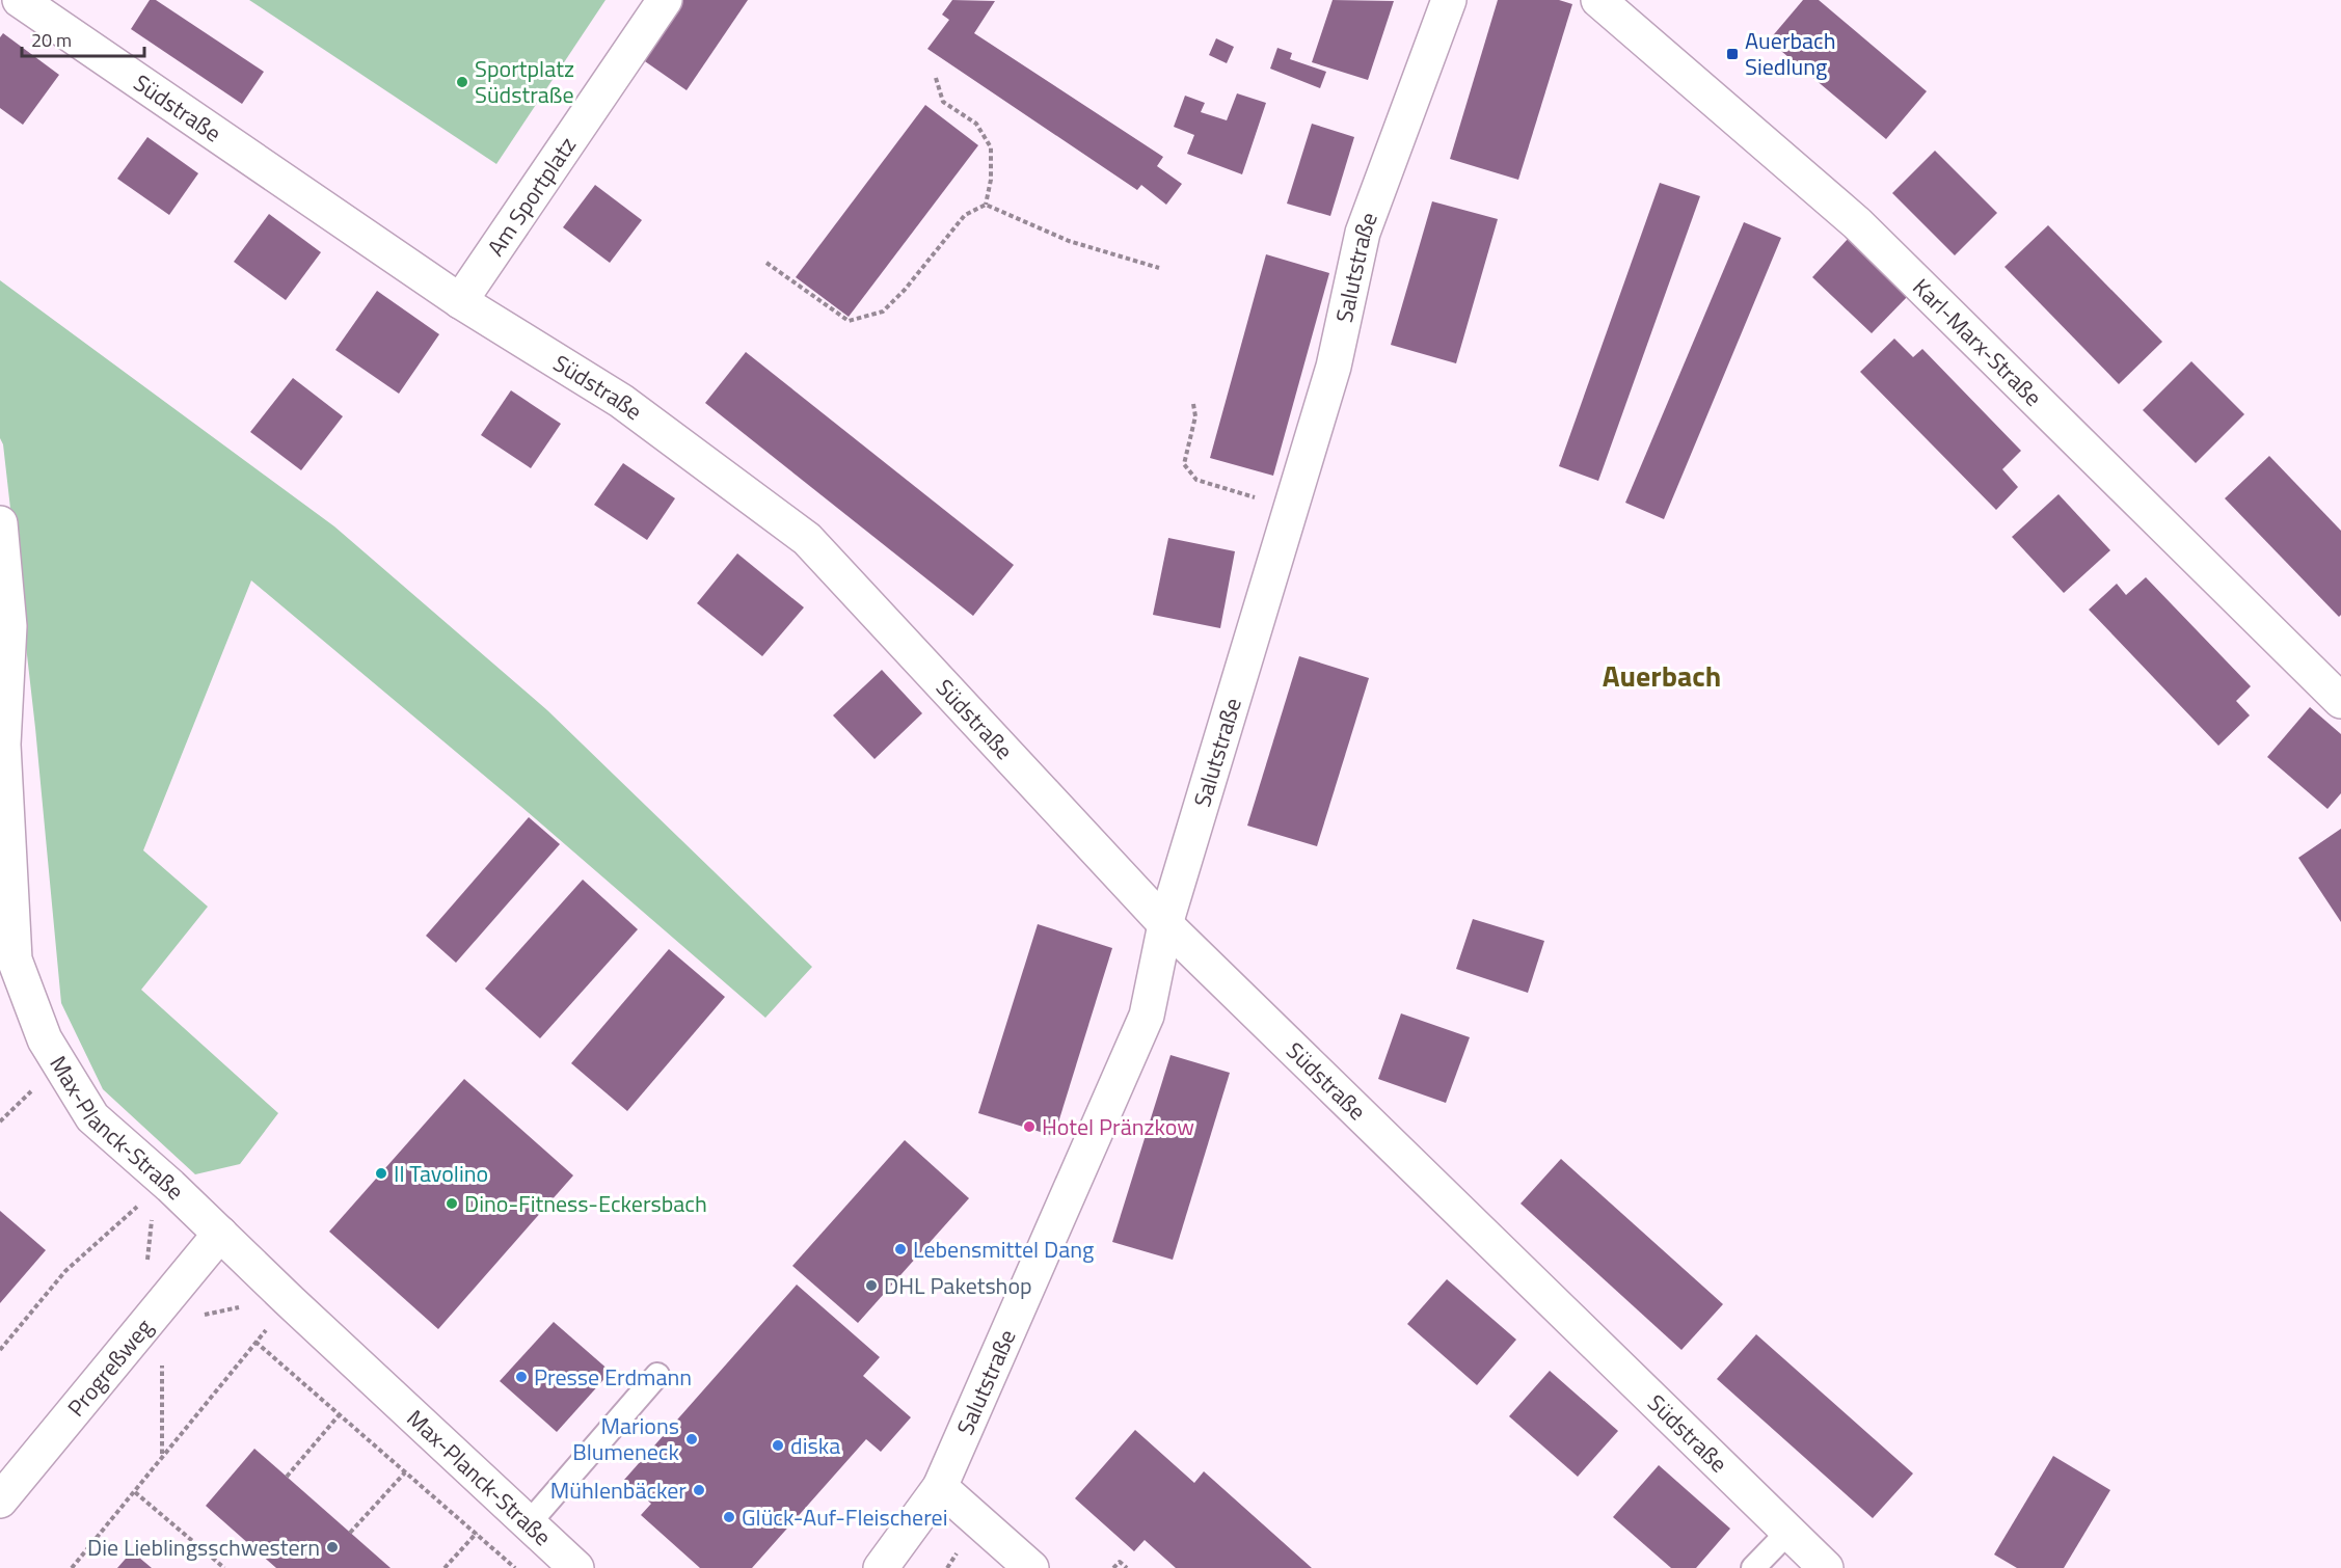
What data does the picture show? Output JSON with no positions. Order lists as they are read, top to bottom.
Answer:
{
  "streets": {
    "street": [
      "Südstraße",
      "Am Sportplatz",
      "Salutstraße",
      "Karl-Marx-Straße",
      "Max-Planck-Straße",
      "Progreßweg"
    ]
  },
  "crossings": [
    ["Südstraße", "Am Sportplatz"],
    ["Südstraße", "Salutstraße"],
    ["Max-Planck-Straße", "Progreßweg"]
  ],
  "districts": ["Auerbach"],
  "places": {
    "transit": ["Auerbach Siedlung"],
    "other": [
      "Sportplatz Südstraße",
      "Hotel Pränzkow",
      "Il Tavolino",
      "Dino-Fitness-Eckersbach",
      "Lebensmittel Dang",
      "DHL Paketshop",
      "Presse Erdmann",
      "Marions Blumeneck",
      "diska",
      "Mühlenbäcker",
      "Glück-Auf-Fleischerei",
      "Die Lieblingsschwestern"
    ]
  },
  "scale_bar": "20 m"
}
